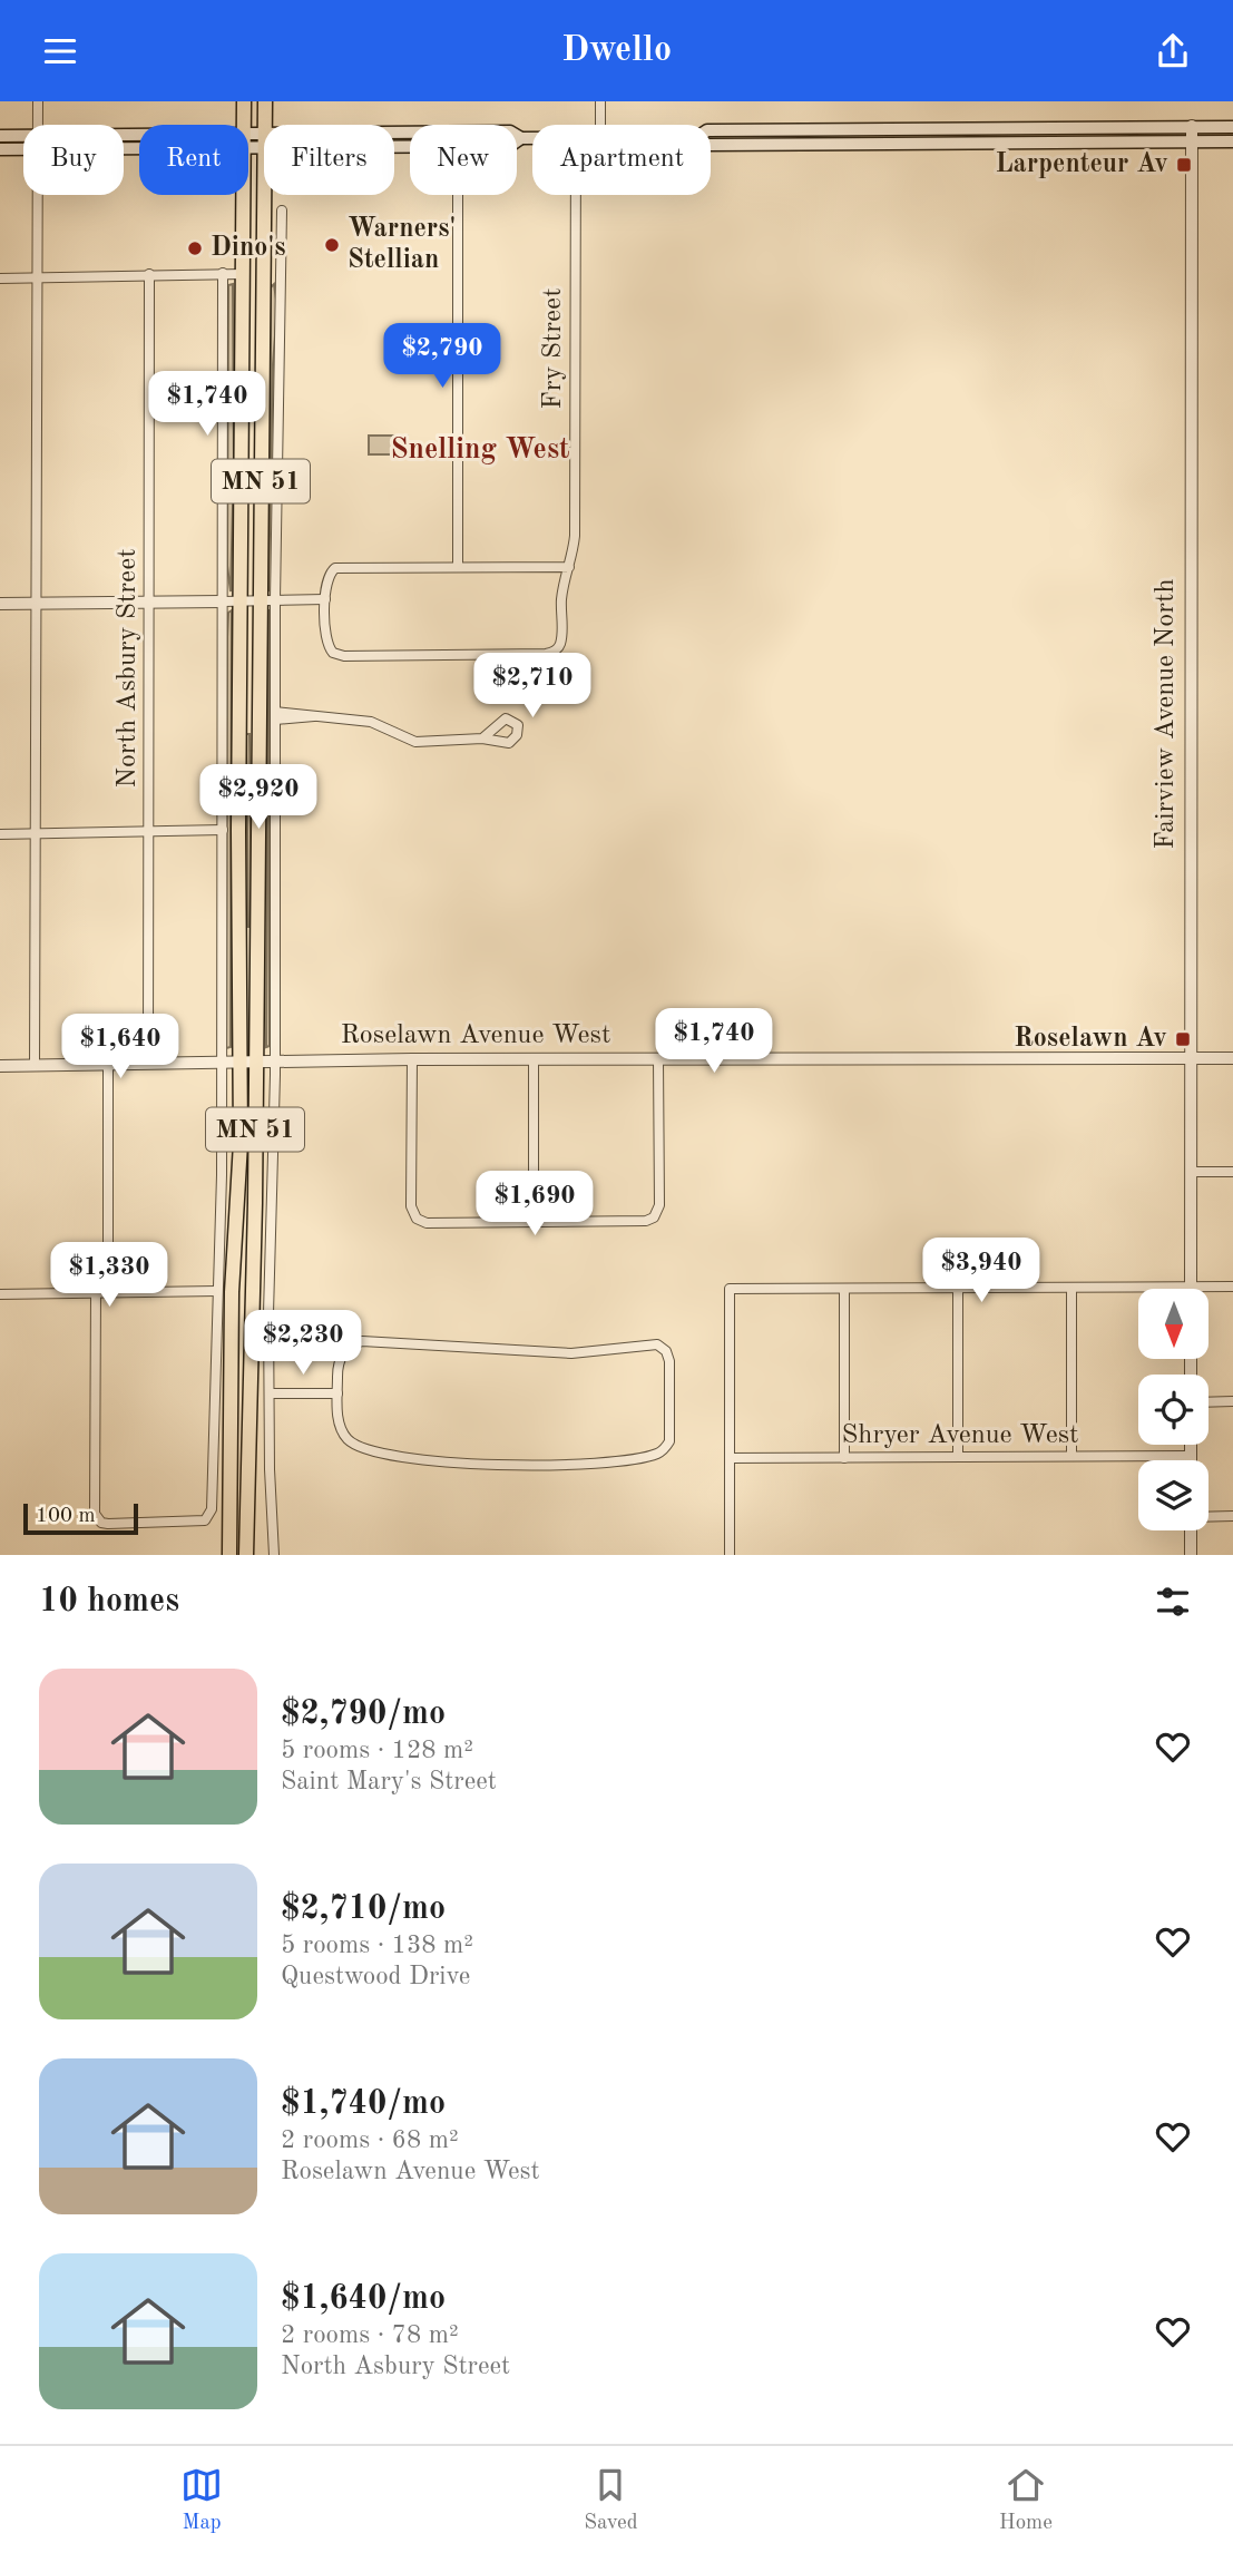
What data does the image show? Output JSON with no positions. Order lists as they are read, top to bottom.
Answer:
{
  "streets": {
    "main road": ["MN 51"],
    "street": [
      "Fry Street",
      "North Asbury Street",
      "Fairview Avenue North",
      "Roselawn Avenue West",
      "Shryer Avenue West"
    ]
  },
  "crossings": [
    ["MN 51", "Roselawn Avenue West"],
    ["North Asbury Street", "Roselawn Avenue West"],
    ["Fairview Avenue North", "Roselawn Avenue West"]
  ],
  "districts": ["Snelling West"],
  "places": {
    "transit": ["Larpenteur Av", "Roselawn Av"],
    "other": ["Warners' Stellian", "Dino's"]
  },
  "scale_bar": "100 m",
  "north": "bottom",
  "page": {
    "header": "Dwello",
    "chip": [
      "Buy",
      "Rent",
      "Filters",
      "New",
      "Apartment"
    ],
    "price": [
      "$2,790",
      "$1,740",
      "$2,710",
      "$2,920",
      "$1,740",
      "$1,640",
      "$1,690",
      "$3,940",
      "$1,330",
      "$2,230"
    ],
    "scale": "100 m",
    "heading": "10 homes",
    "list": [
      {
        "name": "$2,790/mo",
        "note": "5 rooms · 128 m² · Saint Mary's Street"
      },
      {
        "name": "$2,710/mo",
        "note": "5 rooms · 138 m² · Questwood Drive"
      },
      {
        "name": "$1,740/mo",
        "note": "2 rooms · 68 m² · Roselawn Avenue West"
      },
      {
        "name": "$1,640/mo",
        "note": "2 rooms · 78 m² · North Asbury Street"
      }
    ],
    "tabs": ["Map", "Saved", "Home"]
  }
}
